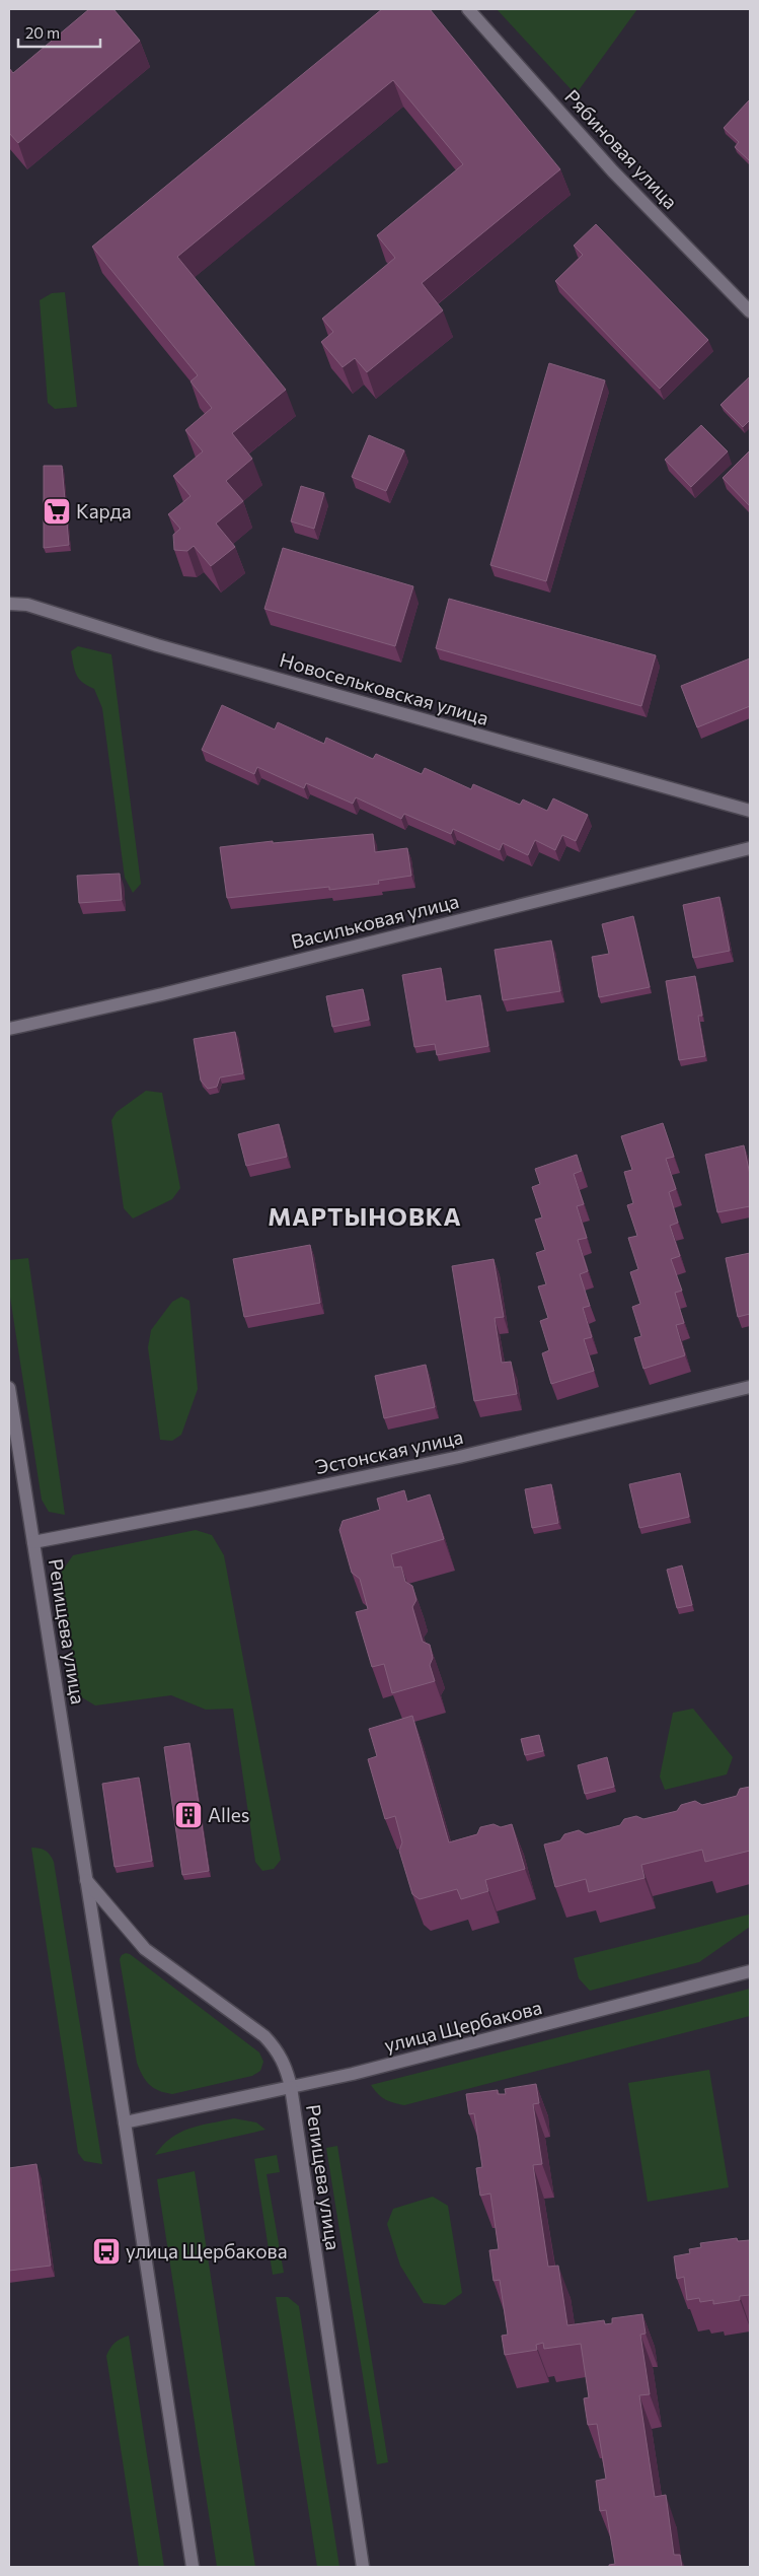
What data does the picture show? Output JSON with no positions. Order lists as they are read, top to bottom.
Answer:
{
  "streets": {
    "street": [
      "Рябиновая улица",
      "Новосельковская улица",
      "Васильковая улица",
      "Эстонская улица",
      "Репищева улица",
      "улица Щербакова"
    ]
  },
  "crossings": [
    ["Эстонская улица", "Репищева улица"],
    ["Репищева улица", "улица Щербакова"]
  ],
  "districts": ["МАРТЫНОВКА"],
  "places": {
    "supermarket": ["Карда"],
    "building": ["Alles"],
    "bus stop": ["улица Щербакова"]
  },
  "scale_bar": "20 m"
}
